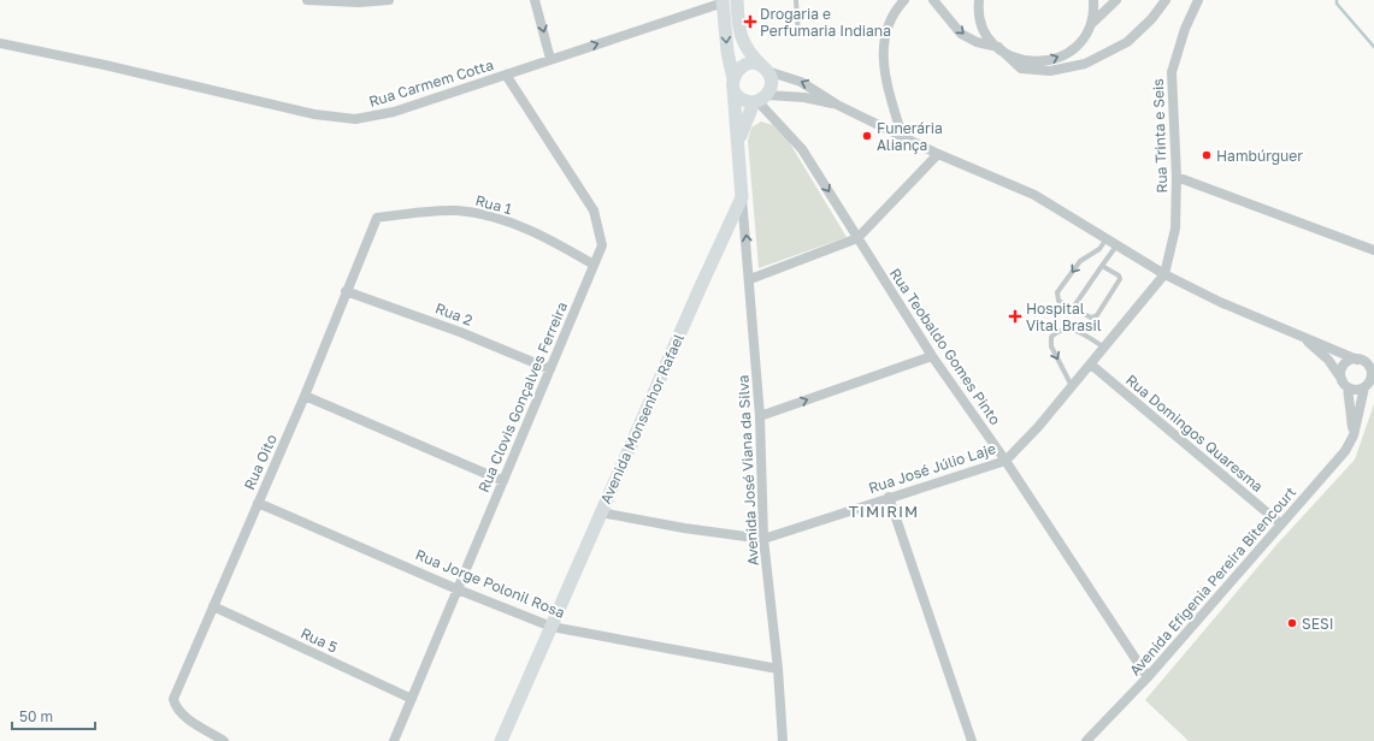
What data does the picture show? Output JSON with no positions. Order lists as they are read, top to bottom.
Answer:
{
  "streets": {
    "main road": ["Avenida Monsenhor Rafael"],
    "street": [
      "Rua Carmem Cotta",
      "Rua Trinta e Seis",
      "Rua 1",
      "Rua 2",
      "Rua Teobaldo Gomes Pinto",
      "Rua Clovis Gonçalves Ferreira",
      "Rua Domingos Quaresma",
      "Rua Oito",
      "Rua José Júlio Laje",
      "Avenida José Viana da Silva",
      "Avenida Efigenia Pereira Bitencourt",
      "Rua Jorge Polonil Rosa",
      "Rua 5"
    ]
  },
  "crossings": [
    ["Rua Carmem Cotta", "Rua Clovis Gonçalves Ferreira"],
    ["Rua Carmem Cotta", "Avenida Monsenhor Rafael"],
    ["Rua Trinta e Seis", "Rua José Júlio Laje"],
    ["Rua 1", "Rua Clovis Gonçalves Ferreira"],
    ["Rua 1", "Rua Oito"],
    ["Rua 2", "Rua Clovis Gonçalves Ferreira"],
    ["Rua 2", "Rua Oito"],
    ["Rua Teobaldo Gomes Pinto", "Avenida Monsenhor Rafael"],
    ["Rua Teobaldo Gomes Pinto", "Rua José Júlio Laje"],
    ["Rua Teobaldo Gomes Pinto", "Avenida Efigenia Pereira Bitencourt"],
    ["Rua Clovis Gonçalves Ferreira", "Rua Jorge Polonil Rosa"],
    ["Rua Clovis Gonçalves Ferreira", "Rua 5"],
    ["Avenida Monsenhor Rafael", "Rua José Júlio Laje"],
    ["Avenida Monsenhor Rafael", "Avenida José Viana da Silva"],
    ["Avenida Monsenhor Rafael", "Rua Jorge Polonil Rosa"],
    ["Rua Domingos Quaresma", "Rua José Júlio Laje"],
    ["Rua Domingos Quaresma", "Avenida Efigenia Pereira Bitencourt"],
    ["Rua Oito", "Rua Jorge Polonil Rosa"],
    ["Rua Oito", "Rua 5"],
    ["Rua José Júlio Laje", "Avenida José Viana da Silva"],
    ["Avenida José Viana da Silva", "Rua Jorge Polonil Rosa"]
  ],
  "districts": ["TIMIRIM"],
  "places": {
    "health": ["Drogaria e Perfumaria Indiana", "Hospital Vital Brasil"],
    "other": ["Funerária Aliança", "Hambúrguer", "SESI"]
  },
  "scale_bar": "50 m"
}
